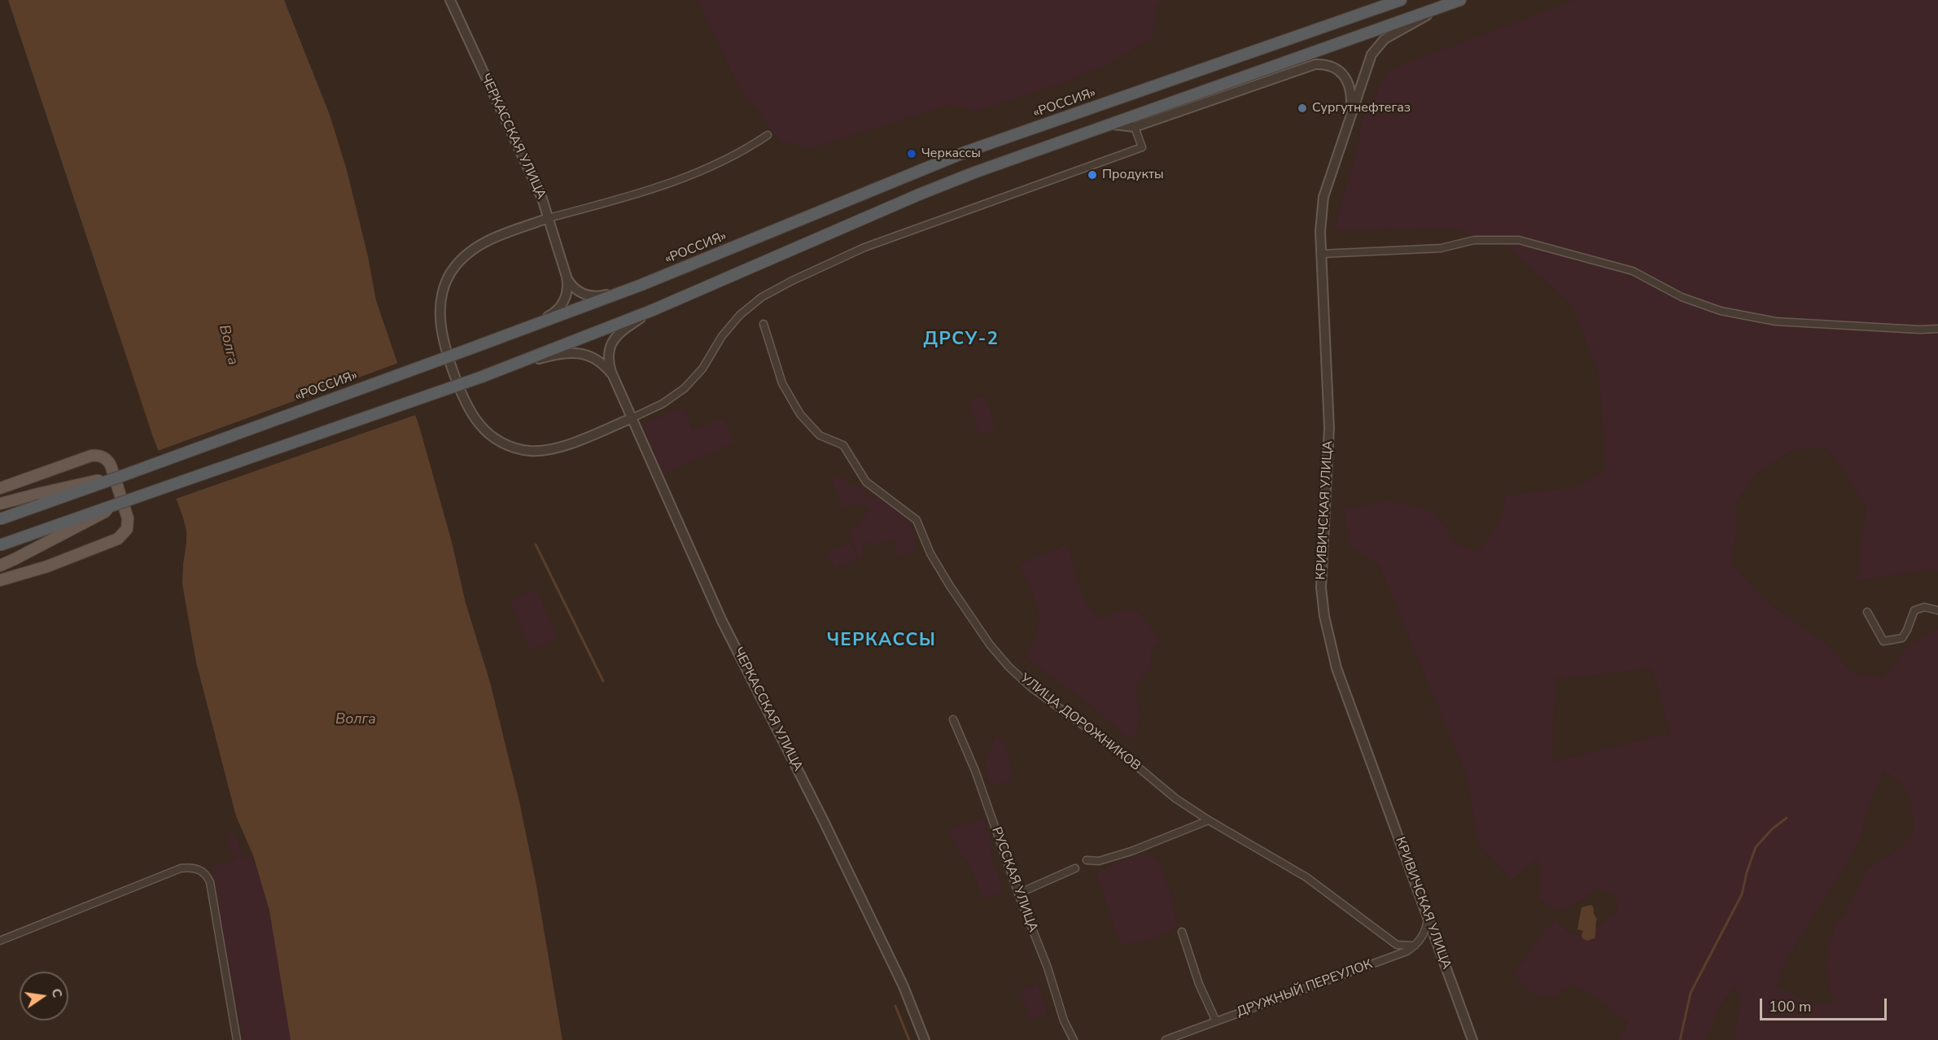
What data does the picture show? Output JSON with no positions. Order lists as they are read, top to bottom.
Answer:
{
  "streets": {
    "highway": ["«РОССИЯ»"],
    "street": [
      "ЧЕРКАССКАЯ УЛИЦА",
      "КРИВИЧСКАЯ УЛИЦА",
      "УЛИЦА ДОРОЖНИКОВ",
      "РУССКАЯ УЛИЦА",
      "ДРУЖНЫЙ ПЕРЕУЛОК"
    ]
  },
  "crossings": [
    ["«РОССИЯ»", "ЧЕРКАССКАЯ УЛИЦА"],
    ["УЛИЦА ДОРОЖНИКОВ", "ДРУЖНЫЙ ПЕРЕУЛОК"]
  ],
  "districts": ["ДРСУ-2", "ЧЕРКАССЫ"],
  "water": ["Волга"],
  "places": ["Сургутнефтегаз", "Черкассы", "Продукты"],
  "scale_bar": "100 m",
  "north": "right"
}
